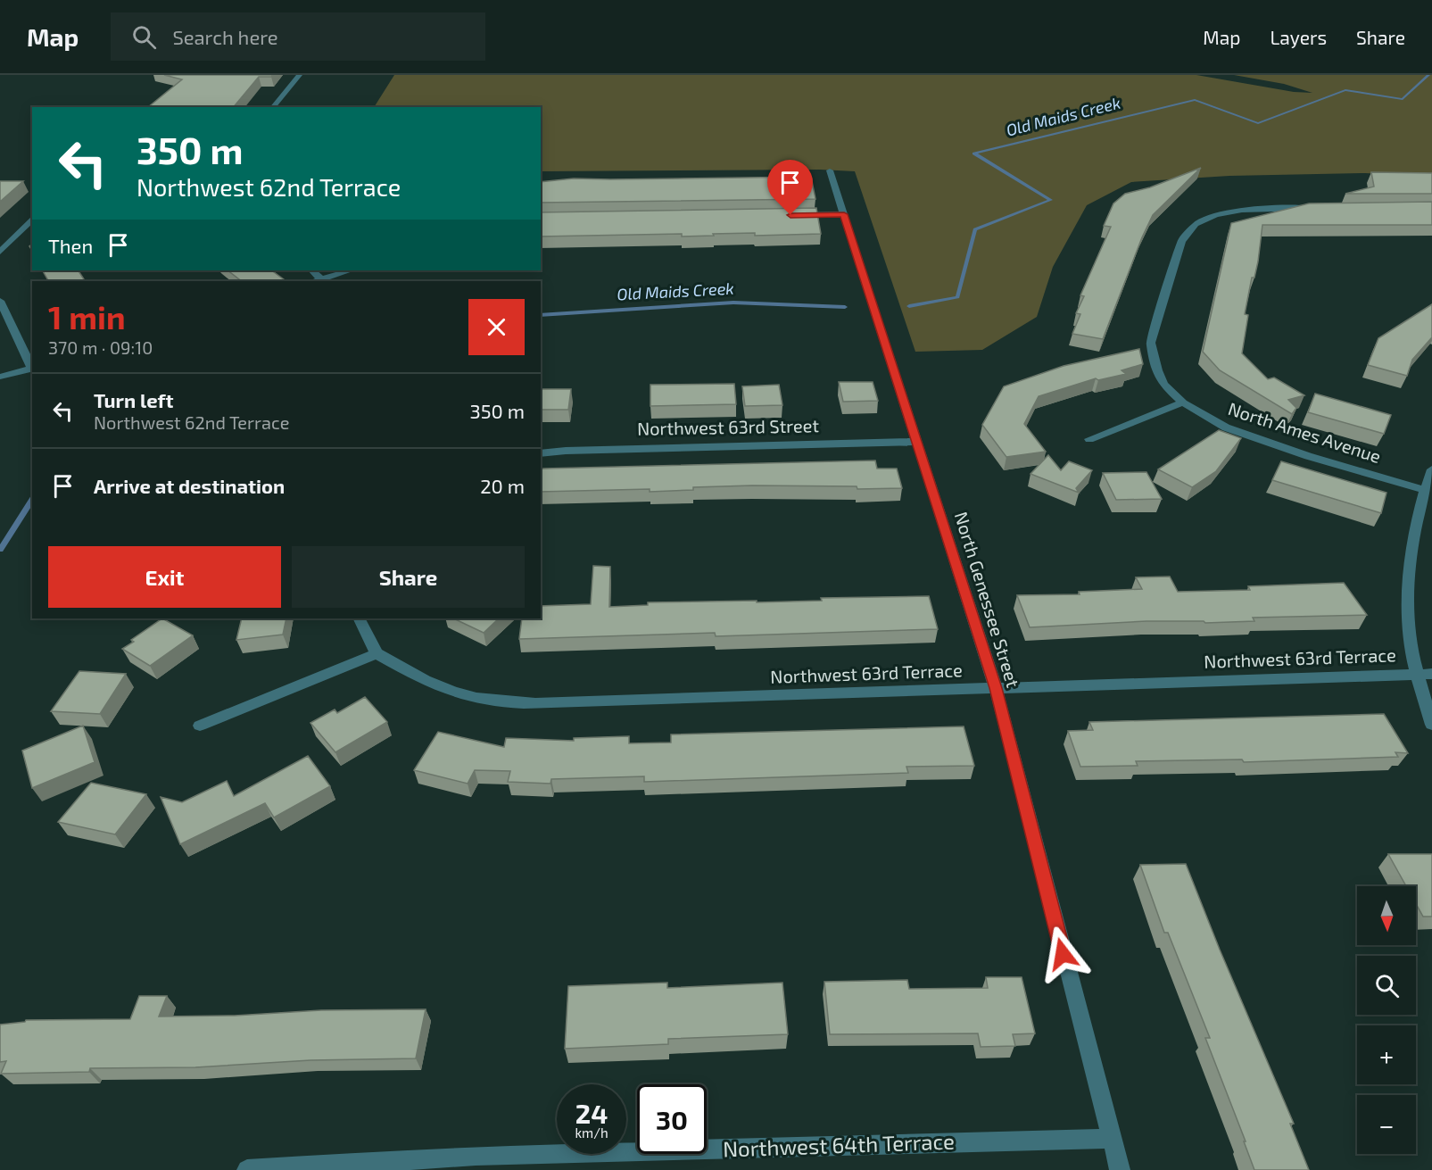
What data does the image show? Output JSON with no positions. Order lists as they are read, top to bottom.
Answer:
{
  "streets": {
    "street": [
      "Northwest 63rd Street",
      "North Ames Avenue",
      "North Genessee Street",
      "Northwest 63rd Terrace",
      "Northwest 64th Terrace"
    ]
  },
  "crossings": [
    ["Northwest 63rd Street", "North Genessee Street"],
    ["North Genessee Street", "Northwest 63rd Terrace"],
    ["North Genessee Street", "Northwest 64th Terrace"]
  ],
  "water": ["Old Maids Creek"],
  "north": "bottom",
  "page": {
    "header": "Map",
    "search": "Search here",
    "nav": ["Map", "Layers", "Share"],
    "turn": ["350 m", "Northwest 62nd Terrace"],
    "then": "Then",
    "heading": ["1 min", "370 m · 09:10"],
    "list": [
      {
        "name": "Turn left",
        "note": "Northwest 62nd Terrace",
        "value": "350 m"
      },
      {
        "name": "Arrive at destination",
        "value": "20 m"
      }
    ],
    "buttons": ["Exit", "Share"],
    "map_buttons": ["+", "−"],
    "speed": "24 km/h",
    "limit": "30"
  }
}
